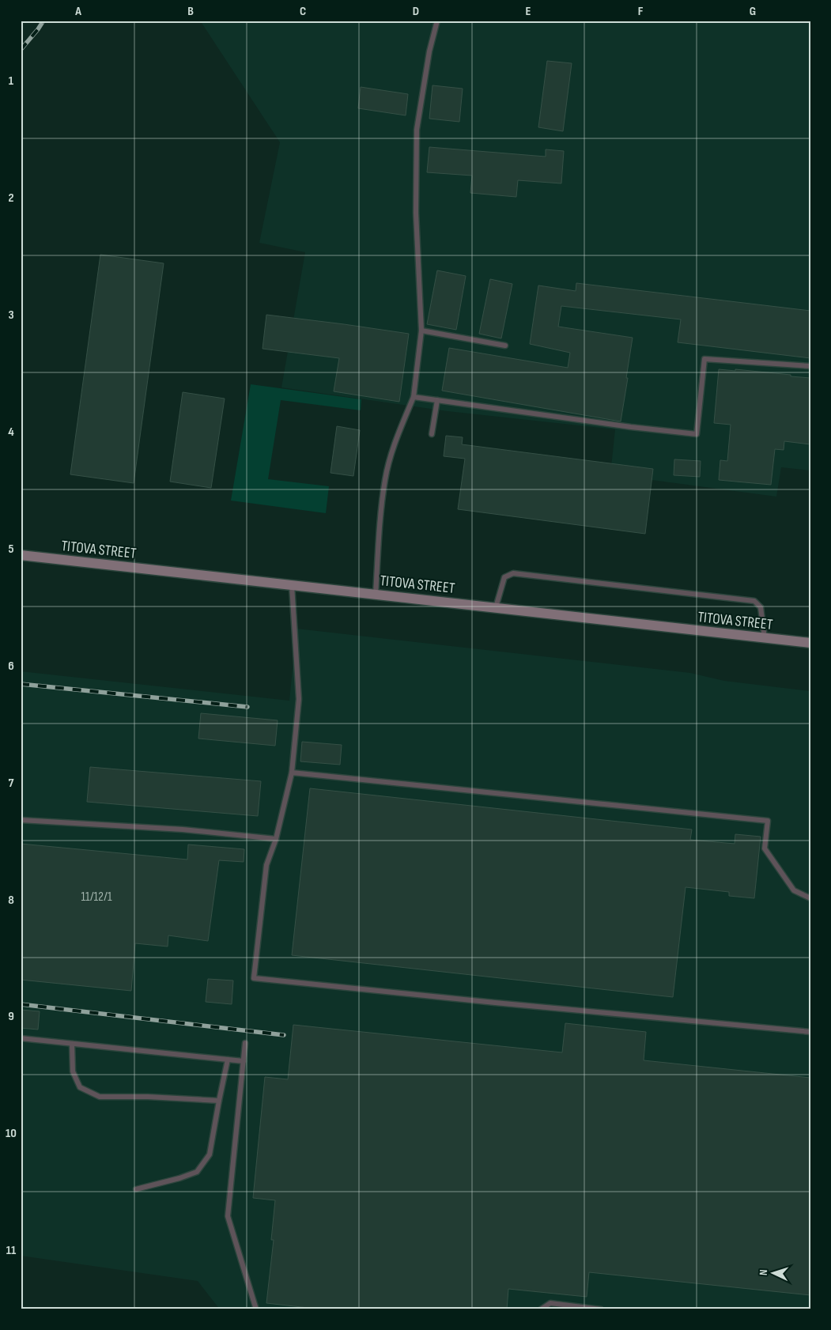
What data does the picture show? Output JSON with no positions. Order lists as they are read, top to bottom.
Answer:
{
  "streets": {
    "main road": ["TITOVA STREET"]
  },
  "house_numbers": ["11/12/1"],
  "north": "left",
  "grid": {
    "columns": [
      "A",
      "B",
      "C",
      "D",
      "E",
      "F",
      "G"
    ],
    "rows": [
      "1",
      "2",
      "3",
      "4",
      "5",
      "6",
      "7",
      "8",
      "9",
      "10",
      "11"
    ]
  }
}
